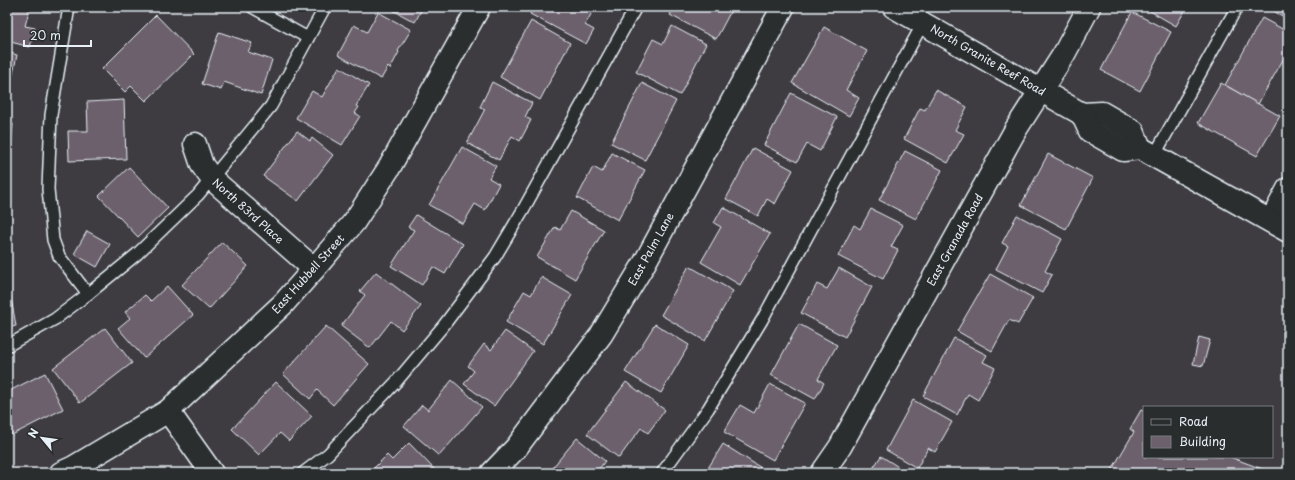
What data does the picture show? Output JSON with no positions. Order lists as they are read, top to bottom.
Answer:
{
  "streets": {
    "street": [
      "North Granite Reef Road",
      "North 83rd Place",
      "East Granada Road",
      "East Palm Lane",
      "East Hubbell Street"
    ]
  },
  "crossings": [
    ["North Granite Reef Road", "East Granada Road"],
    ["North 83rd Place", "East Hubbell Street"]
  ],
  "legend": ["Road", "Building"],
  "scale_bar": "20 m",
  "north": "top left"
}
